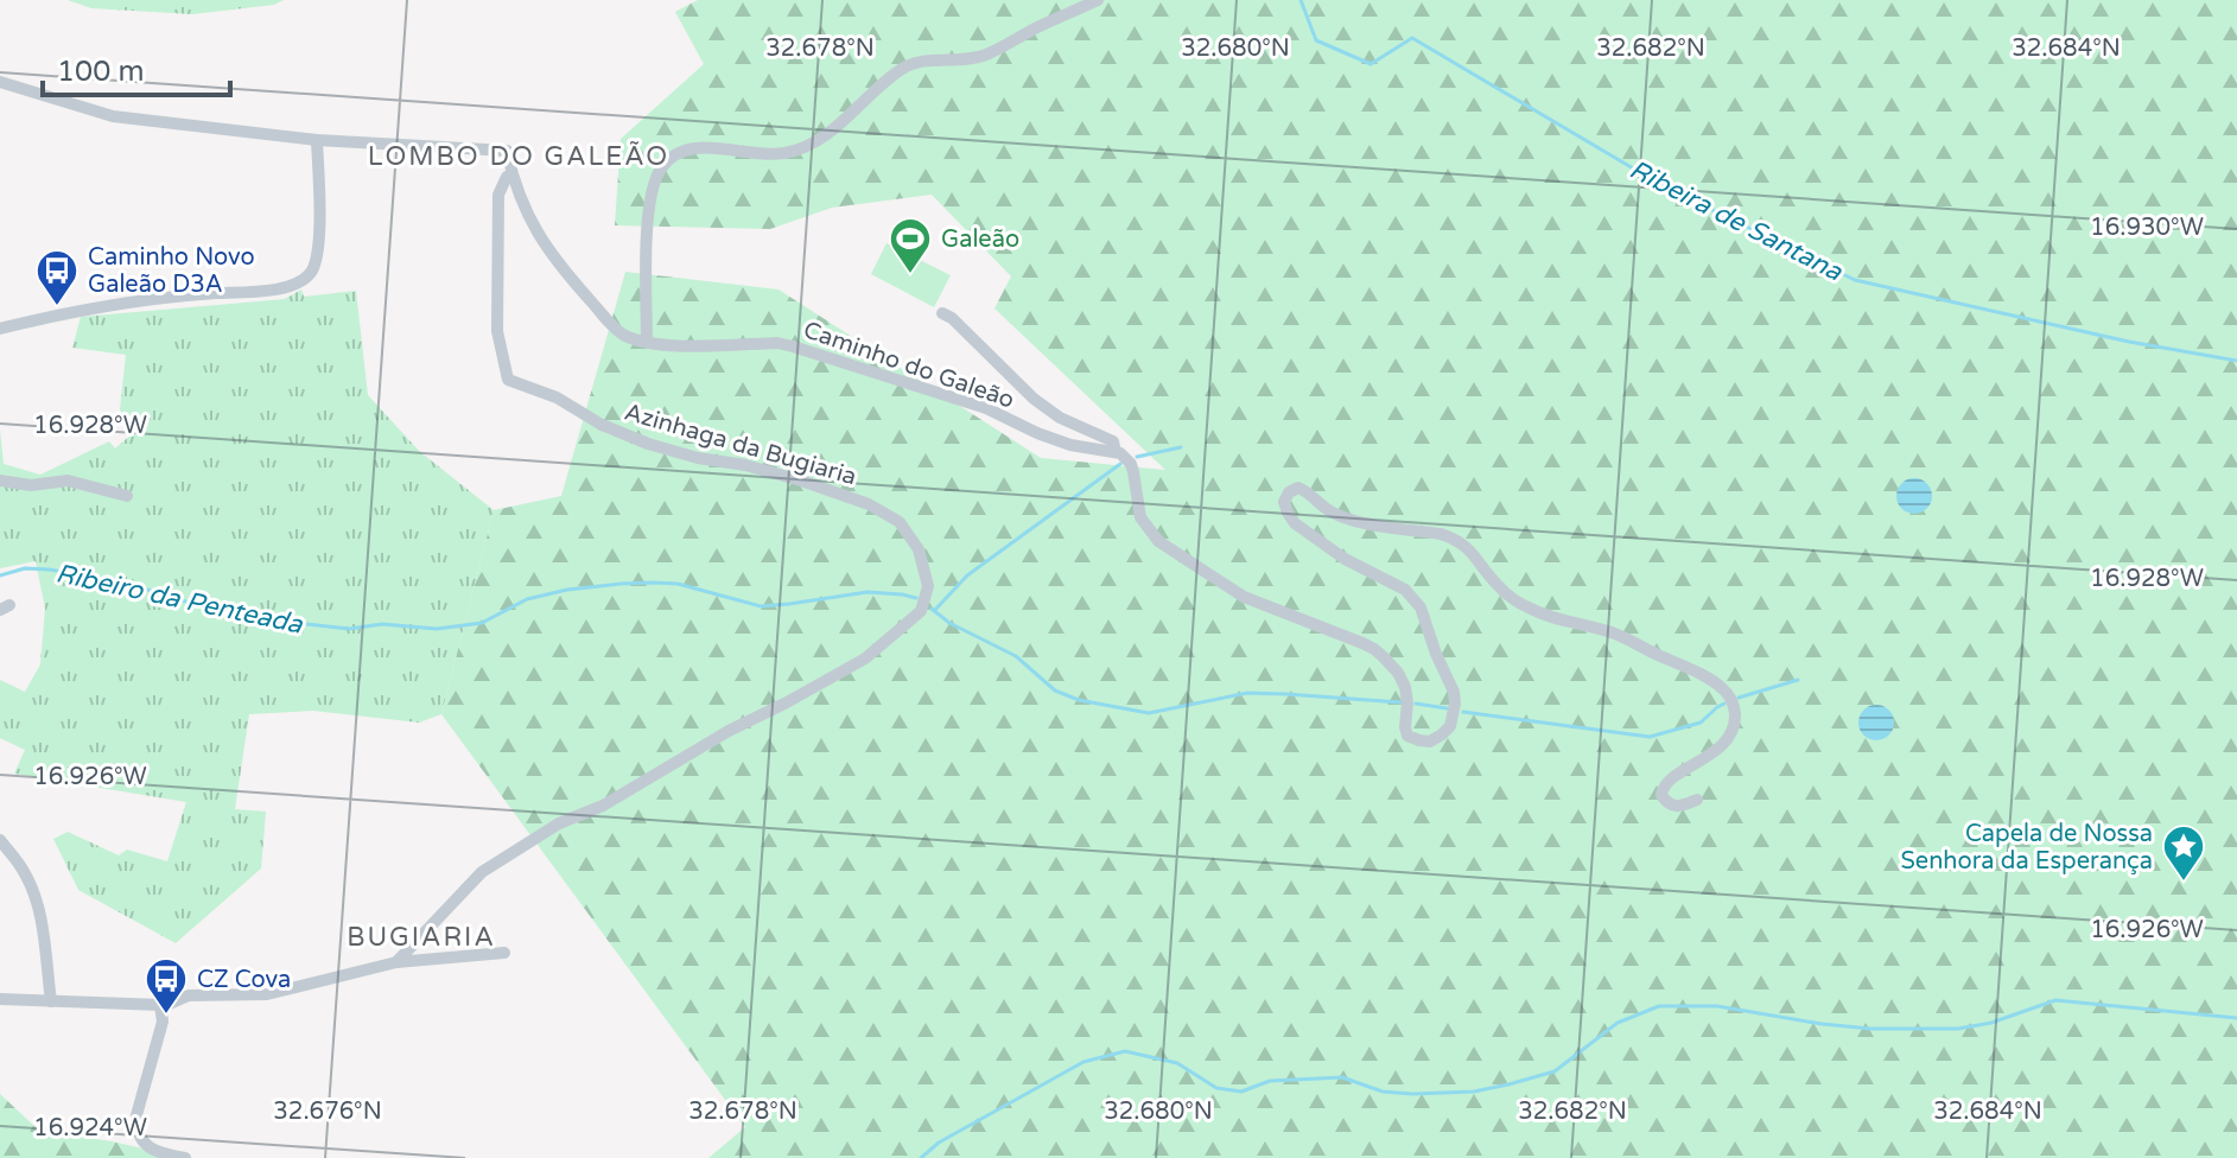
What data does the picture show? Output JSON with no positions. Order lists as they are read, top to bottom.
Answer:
{
  "streets": {
    "street": ["Caminho do Galeão", "Azinhaga da Bugiaria"]
  },
  "crossings": [
    ["Caminho do Galeão", "Azinhaga da Bugiaria"]
  ],
  "districts": ["LOMBO DO GALEÃO", "BUGIARIA"],
  "water": ["Ribeira de Santana", "Ribeiro da Penteada"],
  "places": {
    "sports": ["Galeão"],
    "bus stop": ["Caminho Novo Galeão D3A", "CZ Cova"],
    "place": ["Capela de Nossa Senhora da Esperança"]
  },
  "scale_bar": "100 m",
  "coordinates": [
    "32.678°N",
    "32.680°N",
    "32.682°N",
    "32.684°N",
    "16.930°W",
    "16.928°W",
    "16.926°W",
    "32.676°N",
    "16.924°W"
  ]
}
